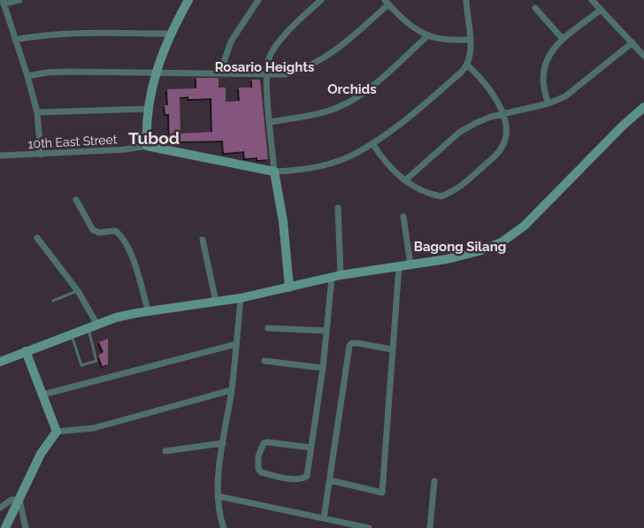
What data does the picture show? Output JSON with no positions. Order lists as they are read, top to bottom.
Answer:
{
  "streets": {
    "street": ["10th East Street"]
  },
  "districts": [
    "Rosario Heights",
    "Orchids",
    "Tubod",
    "Bagong Silang"
  ]
}
